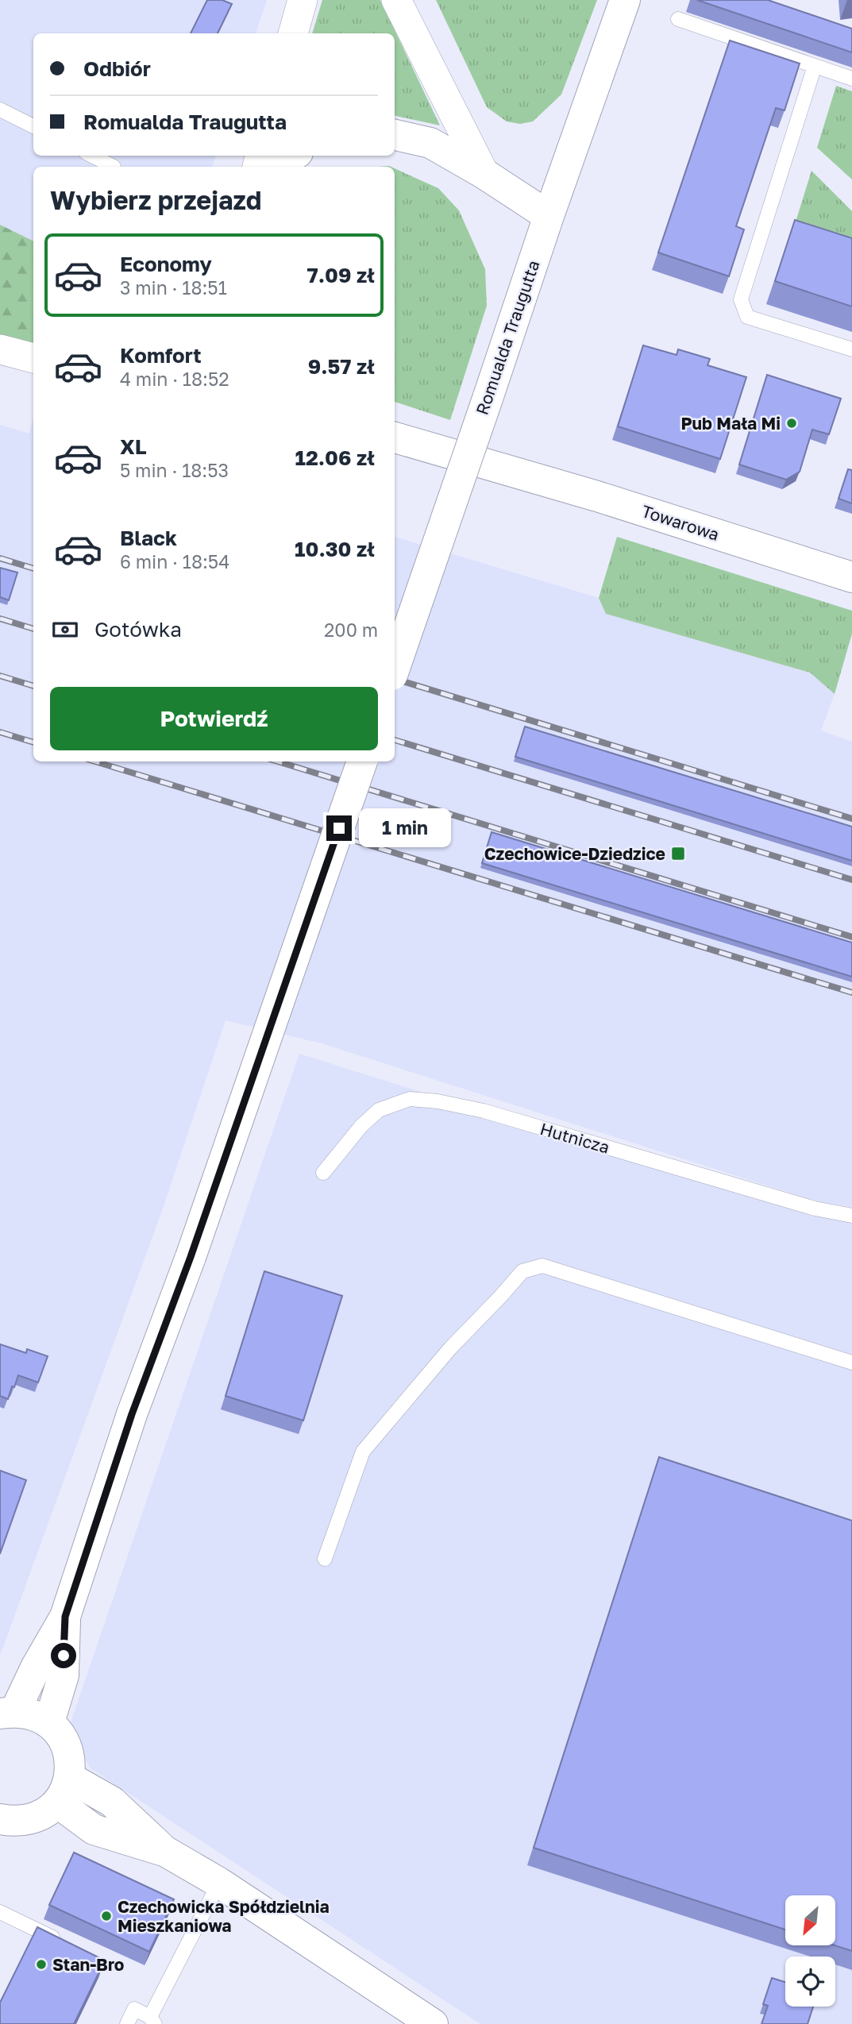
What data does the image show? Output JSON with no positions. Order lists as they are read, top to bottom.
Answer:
{
  "streets": {
    "street": ["Romualda Traugutta", "Towarowa"],
    "lane": ["Hutnicza"]
  },
  "places": {
    "other": ["Pub Mała Mi", "Czechowicka Spółdzielnia Mieszkaniowa", "Stan-Bro"],
    "transit": ["Czechowice-Dziedzice"]
  },
  "north": "bottom left",
  "page": {
    "banner": ["Odbiór", "Romualda Traugutta"],
    "heading": "Wybierz przejazd",
    "list": [
      {
        "name": "Economy",
        "note": "3 min · 18:51",
        "value": "7.09 zł"
      },
      {
        "name": "Komfort",
        "note": "4 min · 18:52",
        "value": "9.57 zł"
      },
      {
        "name": "XL",
        "note": "5 min · 18:53",
        "value": "12.06 zł"
      },
      {
        "name": "Black",
        "note": "6 min · 18:54",
        "value": "10.30 zł"
      }
    ],
    "pay": ["Gotówka", "200 m"],
    "buttons": "Potwierdź",
    "bubble": "1 min"
  }
}
